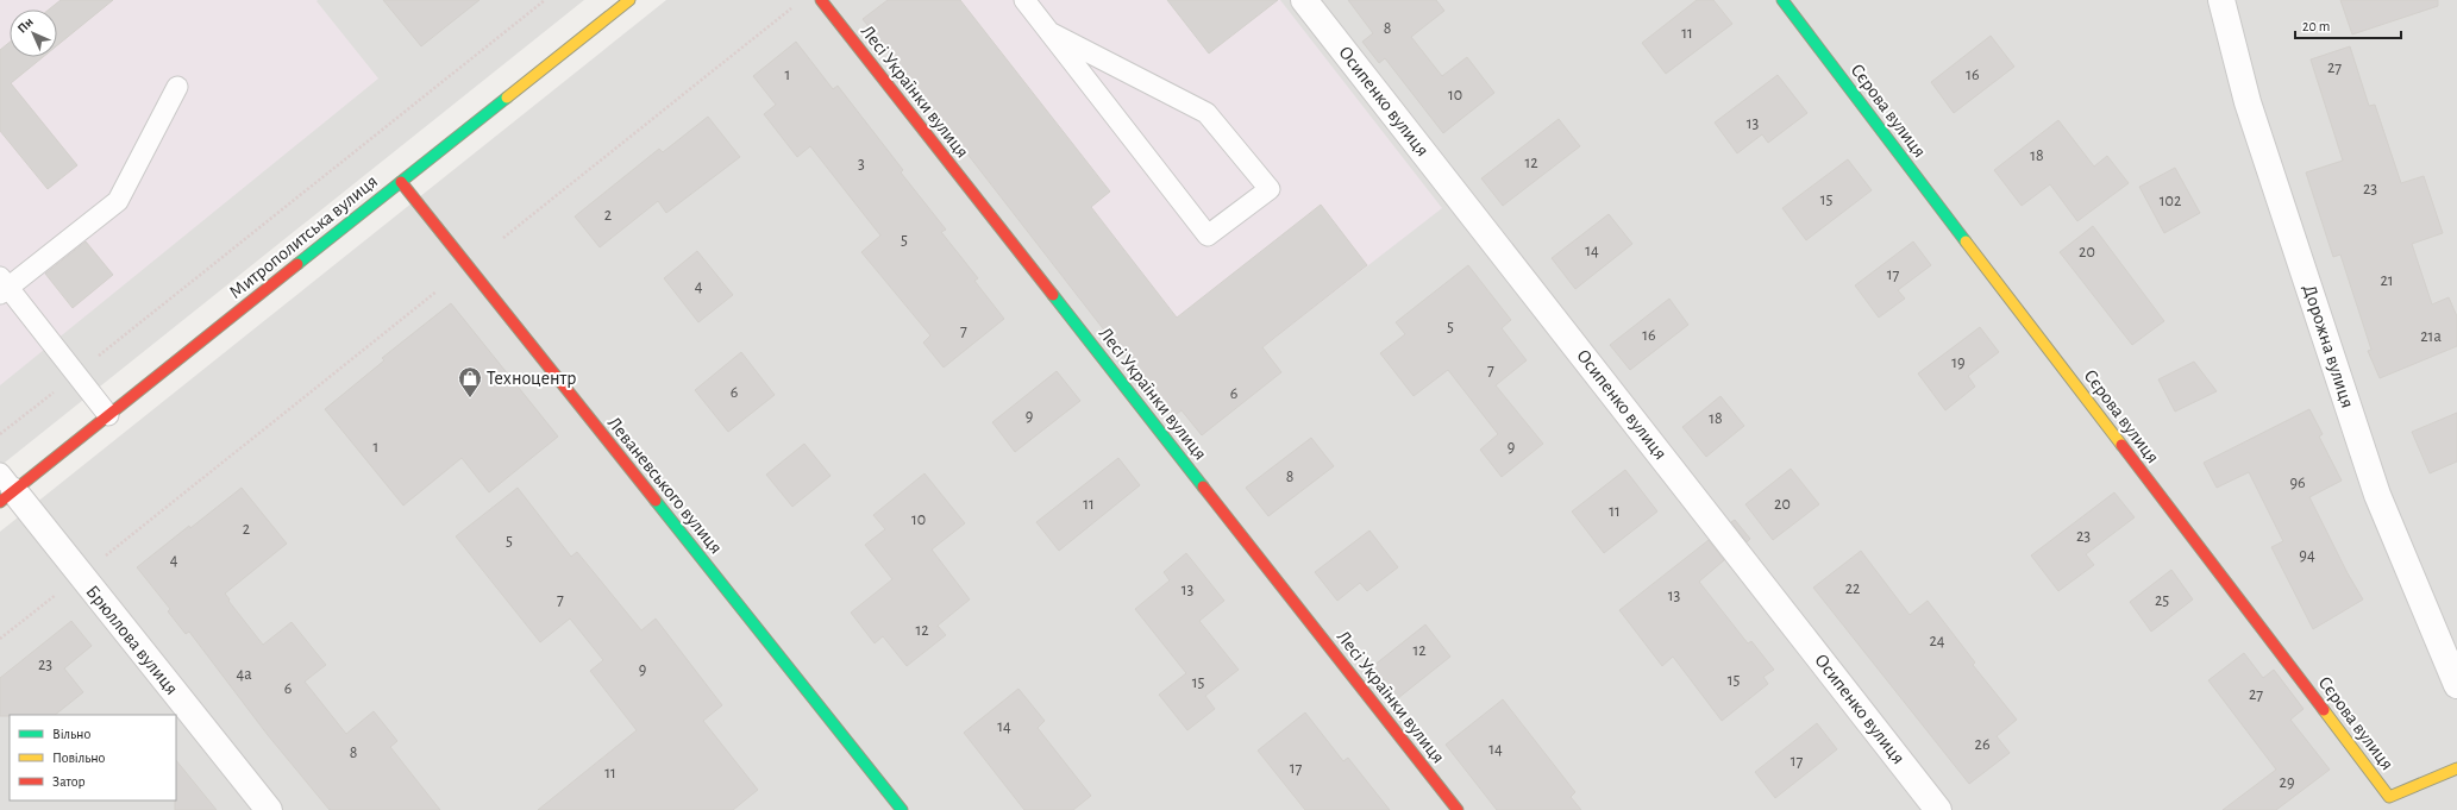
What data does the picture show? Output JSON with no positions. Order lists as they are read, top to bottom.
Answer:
{
  "streets": {
    "street": [
      "Лесі Українки вулиця",
      "Осипенко вулиця",
      "Сєрова вулиця",
      "Митрополитська вулиця",
      "Дорожна вулиця",
      "Леваневського вулиця",
      "Брюллова вулиця"
    ]
  },
  "crossings": [
    ["Митрополитська вулиця", "Леваневського вулиця"],
    ["Митрополитська вулиця", "Брюллова вулиця"]
  ],
  "places": {
    "shop": ["Техноцентр"]
  },
  "house_numbers": [
    "8",
    "11",
    "27",
    "1",
    "16",
    "10",
    "13",
    "18",
    "12",
    "3",
    "23",
    "15",
    "102",
    "2",
    "5",
    "14",
    "20",
    "17",
    "21",
    "4",
    "5",
    "7",
    "16",
    "21а",
    "19",
    "7",
    "6",
    "6",
    "9",
    "18",
    "1",
    "9",
    "8",
    "96",
    "11",
    "20",
    "11",
    "10",
    "2",
    "23",
    "5",
    "94",
    "4",
    "22",
    "13",
    "13",
    "7",
    "25",
    "12",
    "24",
    "12",
    "23",
    "9",
    "4а",
    "15",
    "15",
    "6",
    "27",
    "14",
    "26",
    "14",
    "8",
    "17",
    "17",
    "11",
    "29"
  ],
  "legend": ["Вільно", "Повільно", "Затор"],
  "scale_bar": "20 m",
  "north": "top left"
}
